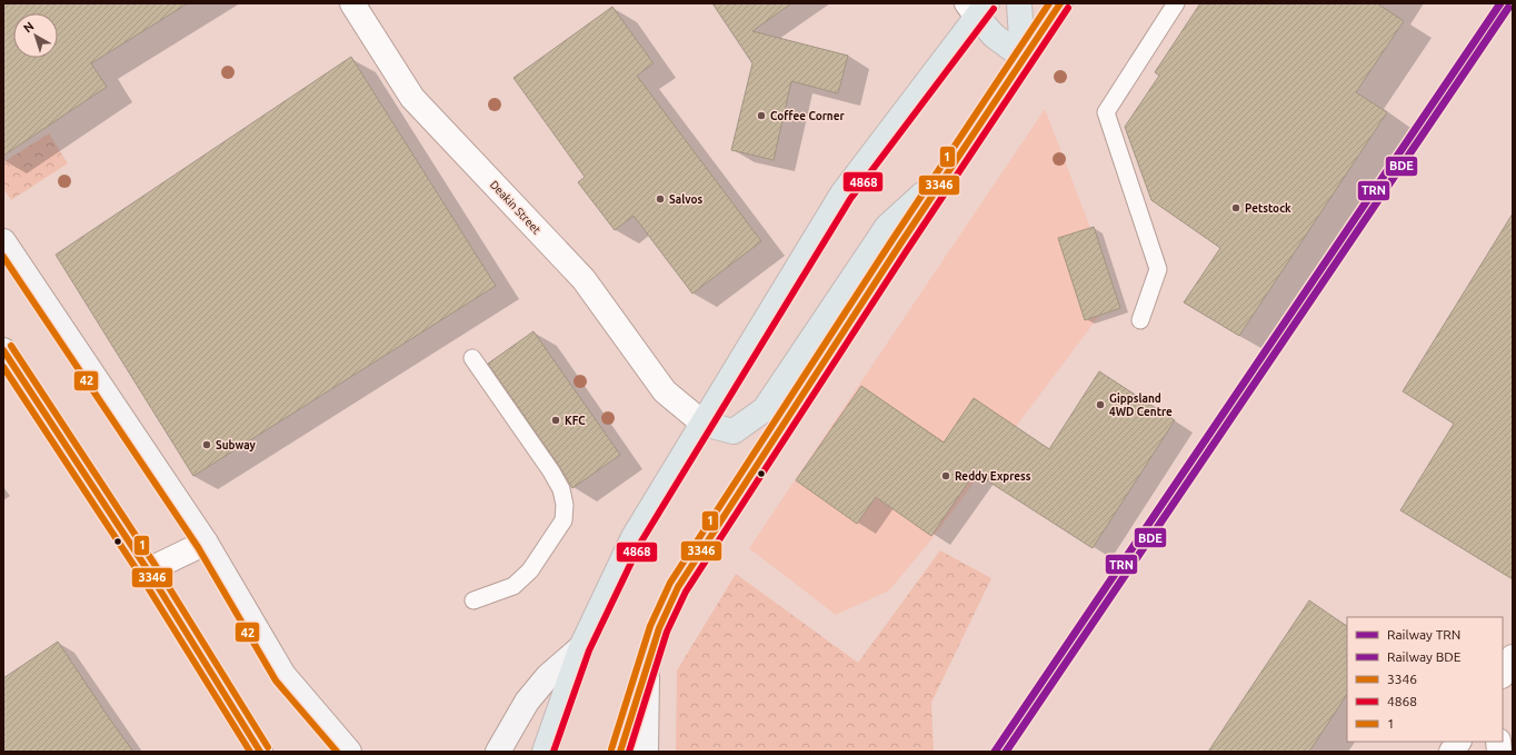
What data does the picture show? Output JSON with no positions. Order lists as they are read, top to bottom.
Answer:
{
  "streets": {
    "street": ["Deakin Street"]
  },
  "places": [
    "Coffee Corner",
    "Salvos",
    "Petstock",
    "Gippsland 4WD Centre",
    "KFC",
    "Subway",
    "Reddy Express"
  ],
  "lines": [
    "rail line TRN",
    "transit line 3346",
    "transit line 1",
    "rail line BDE",
    "transit line 4868",
    "transit line 42"
  ],
  "legend": [
    "Railway TRN",
    "Railway BDE",
    "3346",
    "4868",
    "1"
  ],
  "north": "top left"
}
